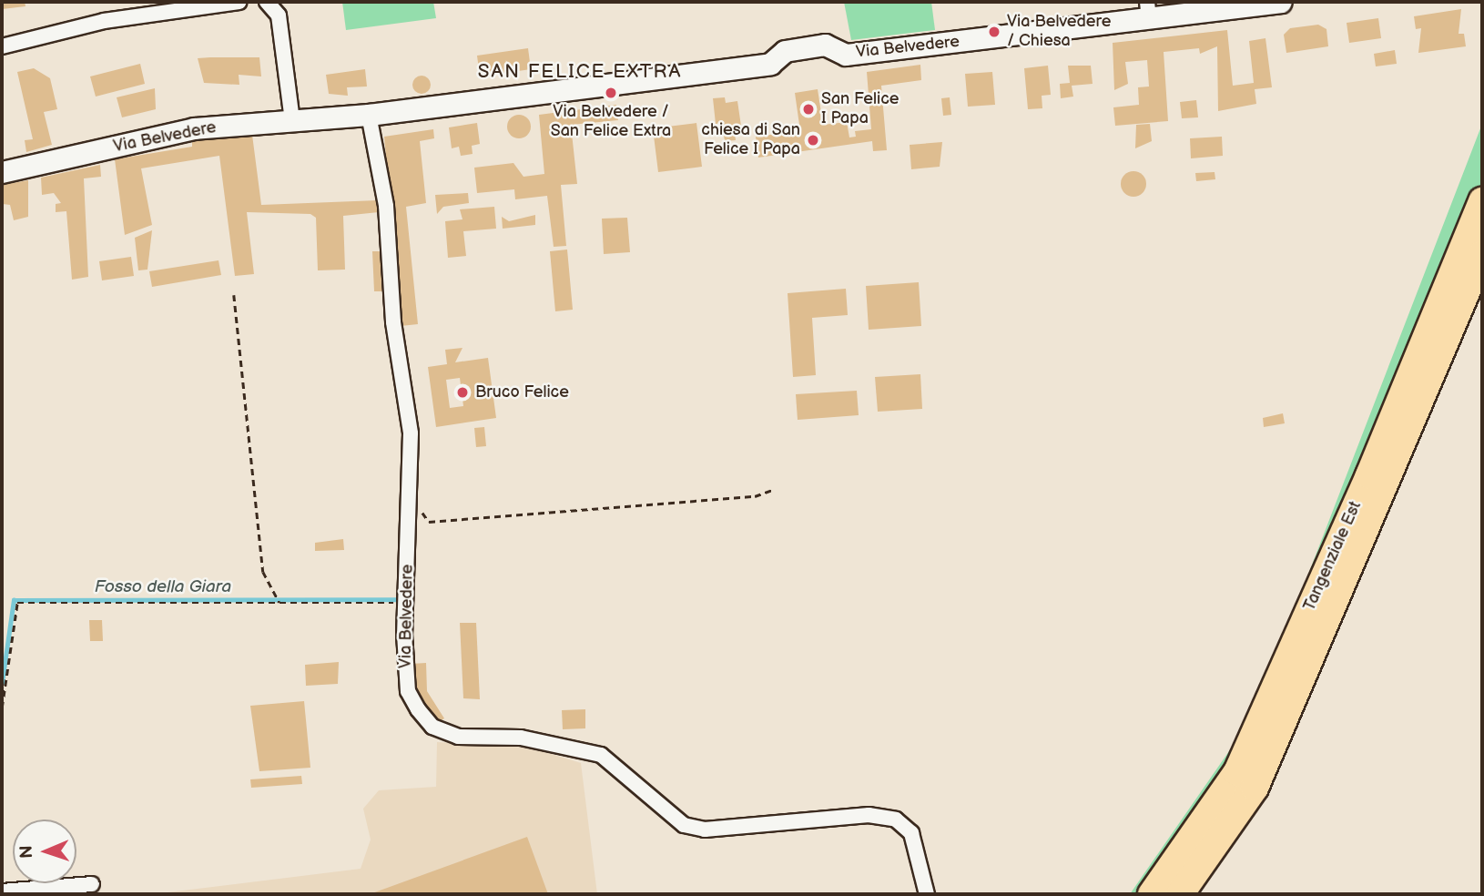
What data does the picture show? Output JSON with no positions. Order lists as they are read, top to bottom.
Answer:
{
  "streets": {
    "highway": ["Tangenziale Est"],
    "street": ["Via Belvedere"]
  },
  "districts": ["SAN FELICE EXTRA"],
  "water": ["Fosso della Giara"],
  "places": [
    "Via Belvedere / Chiesa",
    "Via Belvedere / San Felice Extra",
    "San Felice I Papa",
    "chiesa di San Felice I Papa",
    "Bruco Felice"
  ],
  "north": "left"
}
